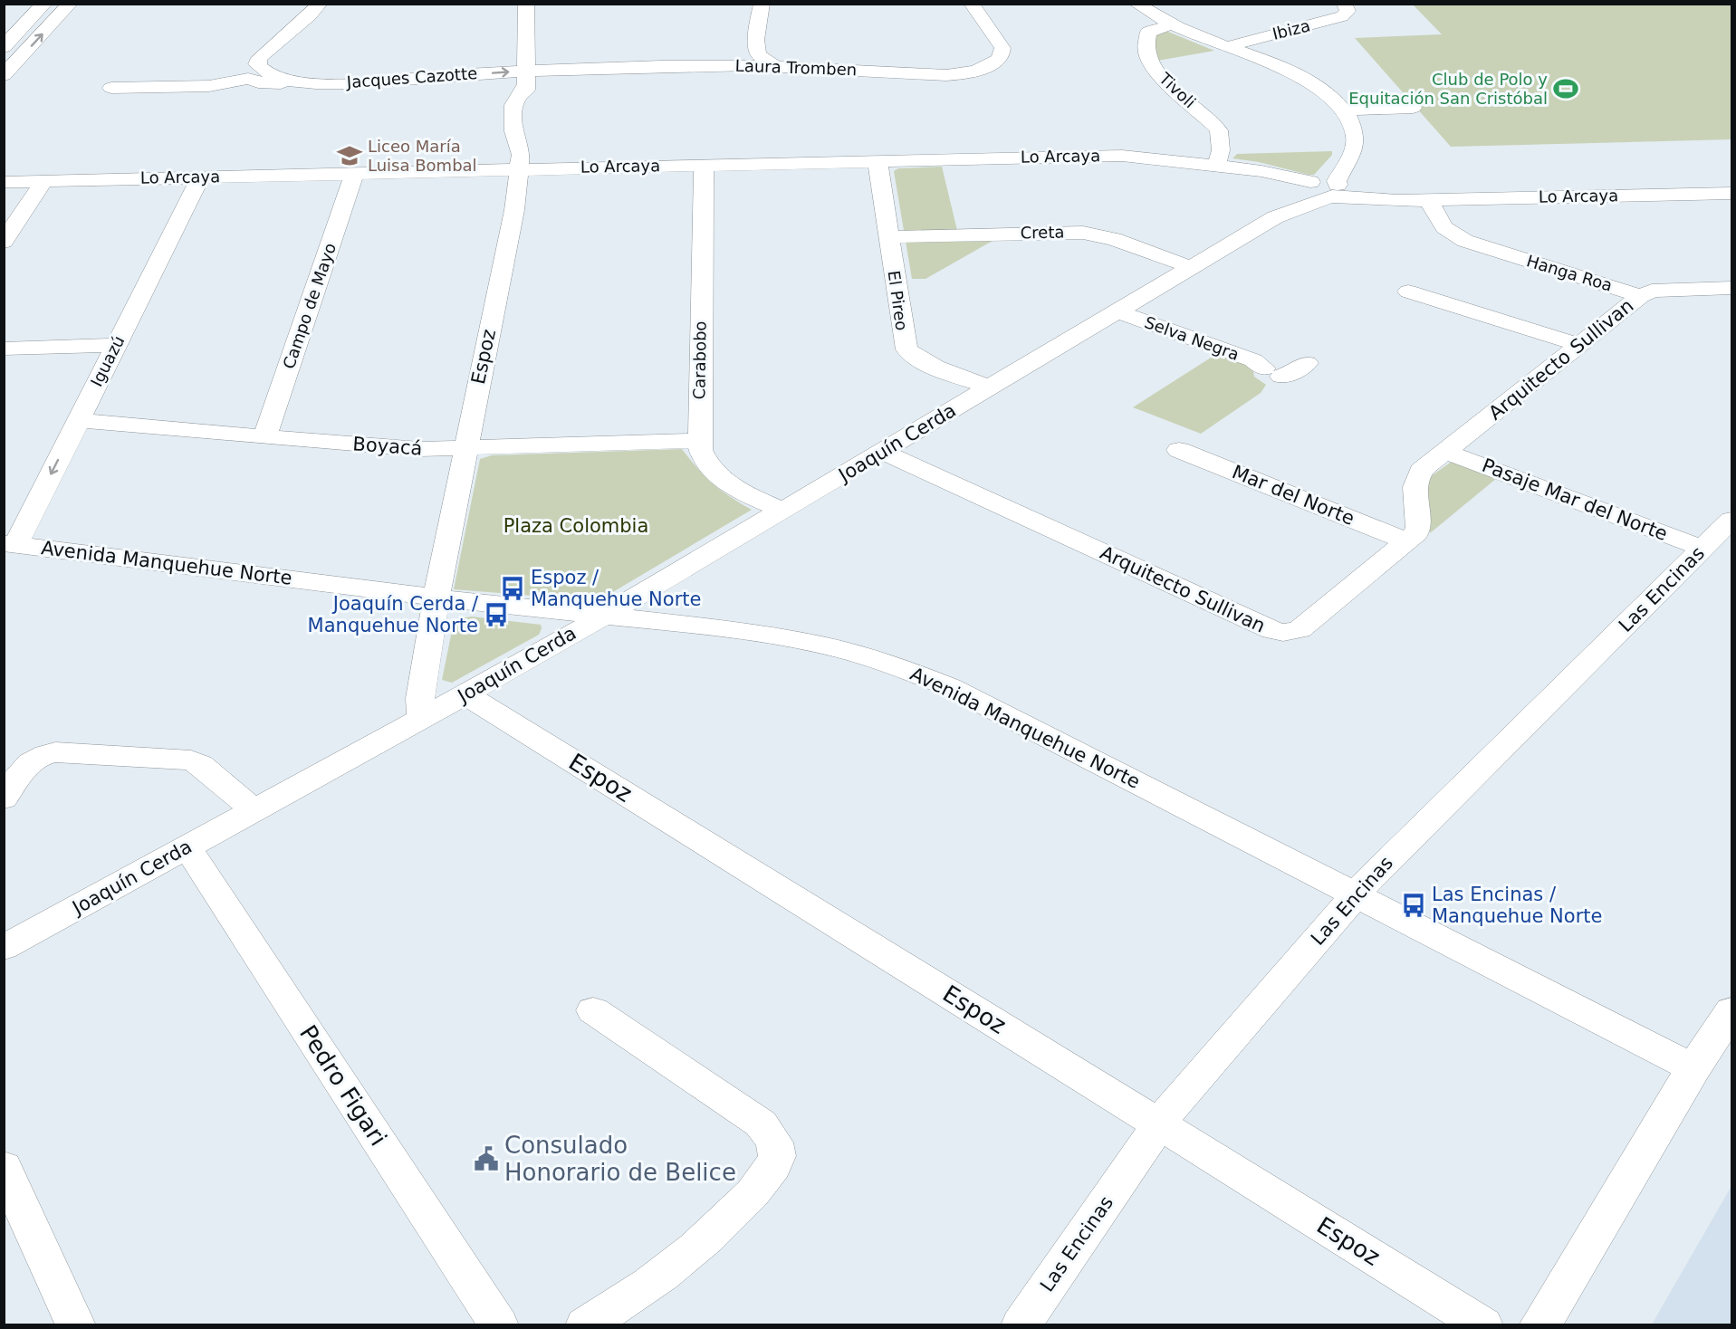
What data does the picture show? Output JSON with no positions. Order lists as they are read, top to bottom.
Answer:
{
  "streets": {
    "street": [
      "Ibiza",
      "Laura Tromben",
      "Jacques Cazotte",
      "Tivoli",
      "Lo Arcaya",
      "Creta",
      "Hanga Roa",
      "El Pireo",
      "Campo de Mayo",
      "Selva Negra",
      "Espoz",
      "Arquitecto Sullivan",
      "Carabobo",
      "Iguazú",
      "Joaquín Cerda",
      "Boyacá",
      "Mar del Norte",
      "Pasaje Mar del Norte",
      "Avenida Manquehue Norte",
      "Las Encinas",
      "Pedro Figari"
    ]
  },
  "crossings": [
    ["Laura Tromben", "Jacques Cazotte"],
    ["Laura Tromben", "Espoz"],
    ["Jacques Cazotte", "Espoz"],
    ["Tivoli", "Lo Arcaya"],
    ["Lo Arcaya", "Hanga Roa"],
    ["Lo Arcaya", "El Pireo"],
    ["Lo Arcaya", "Campo de Mayo"],
    ["Lo Arcaya", "Espoz"],
    ["Lo Arcaya", "Carabobo"],
    ["Lo Arcaya", "Iguazú"],
    ["Lo Arcaya", "Joaquín Cerda"],
    ["Creta", "El Pireo"],
    ["Creta", "Joaquín Cerda"],
    ["Hanga Roa", "Arquitecto Sullivan"],
    ["El Pireo", "Joaquín Cerda"],
    ["Campo de Mayo", "Boyacá"],
    ["Selva Negra", "Joaquín Cerda"],
    ["Espoz", "Joaquín Cerda"],
    ["Espoz", "Boyacá"],
    ["Espoz", "Avenida Manquehue Norte"],
    ["Espoz", "Las Encinas"],
    ["Arquitecto Sullivan", "Joaquín Cerda"],
    ["Arquitecto Sullivan", "Mar del Norte"],
    ["Arquitecto Sullivan", "Pasaje Mar del Norte"],
    ["Carabobo", "Joaquín Cerda"],
    ["Carabobo", "Boyacá"],
    ["Iguazú", "Boyacá"],
    ["Iguazú", "Avenida Manquehue Norte"],
    ["Joaquín Cerda", "Avenida Manquehue Norte"],
    ["Joaquín Cerda", "Pedro Figari"],
    ["Pasaje Mar del Norte", "Las Encinas"],
    ["Avenida Manquehue Norte", "Las Encinas"]
  ],
  "one_way": ["Jacques Cazotte"],
  "parks": ["Plaza Colombia"],
  "places": {
    "sports": ["Club de Polo y Equitación San Cristóbal"],
    "school or university": ["Liceo María Luisa Bombal"],
    "bus stop": ["Espoz / Manquehue Norte", "Joaquín Cerda / Manquehue Norte", "Las Encinas / Manquehue Norte"],
    "public building": ["Consulado Honorario de Belice"]
  }
}
